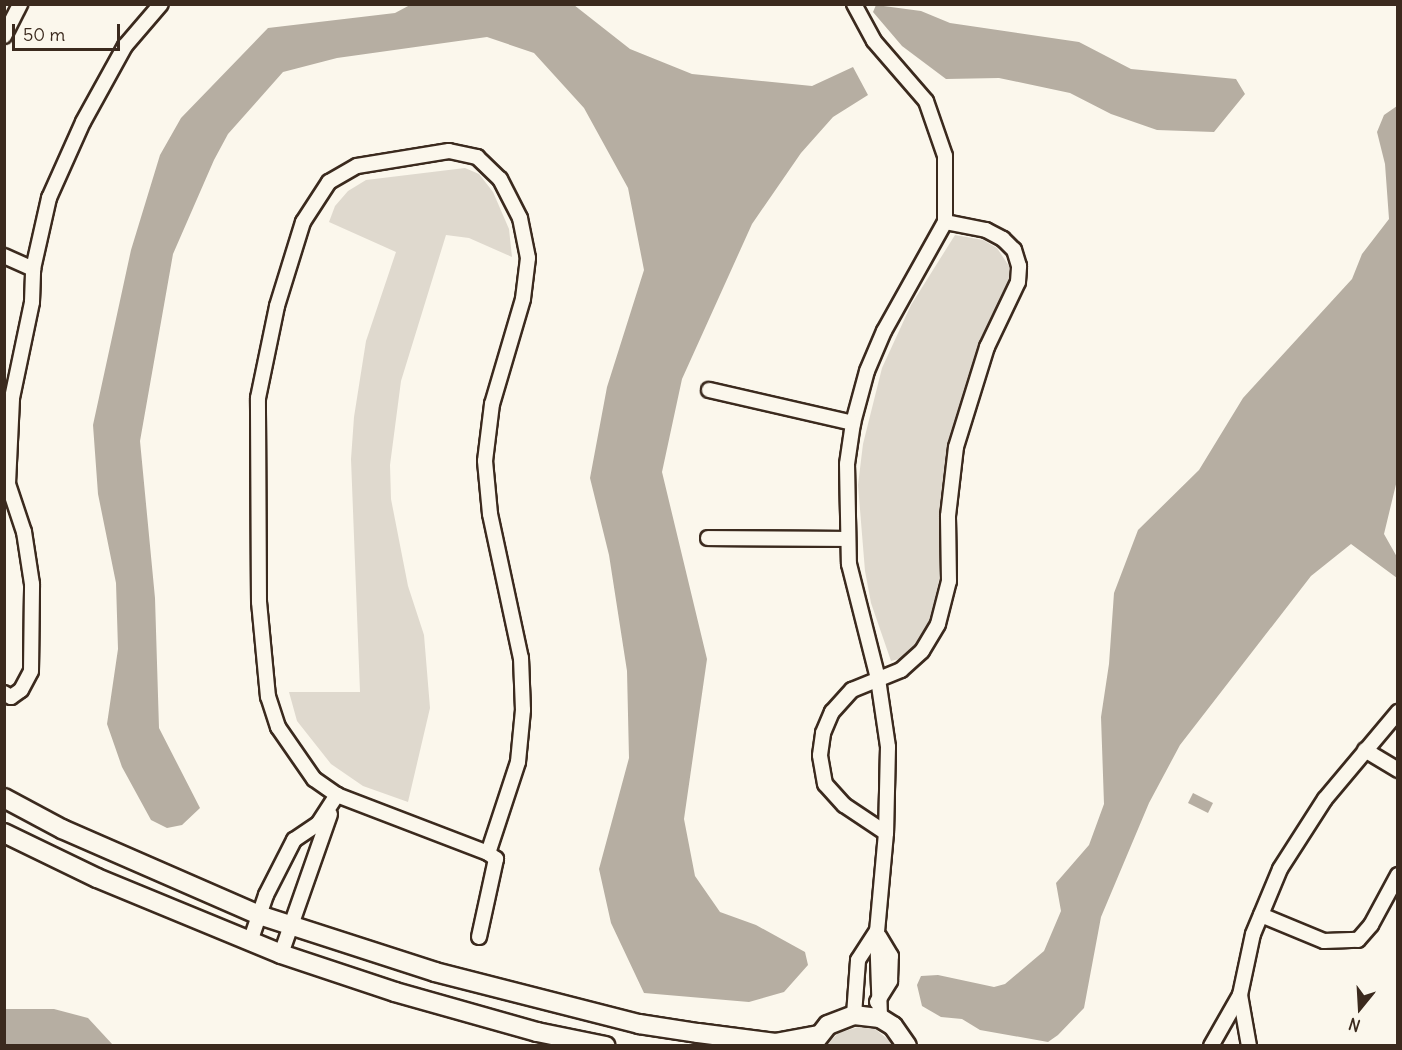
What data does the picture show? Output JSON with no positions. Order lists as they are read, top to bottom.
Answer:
{
  "scale_bar": "50 m",
  "north": "bottom"
}
